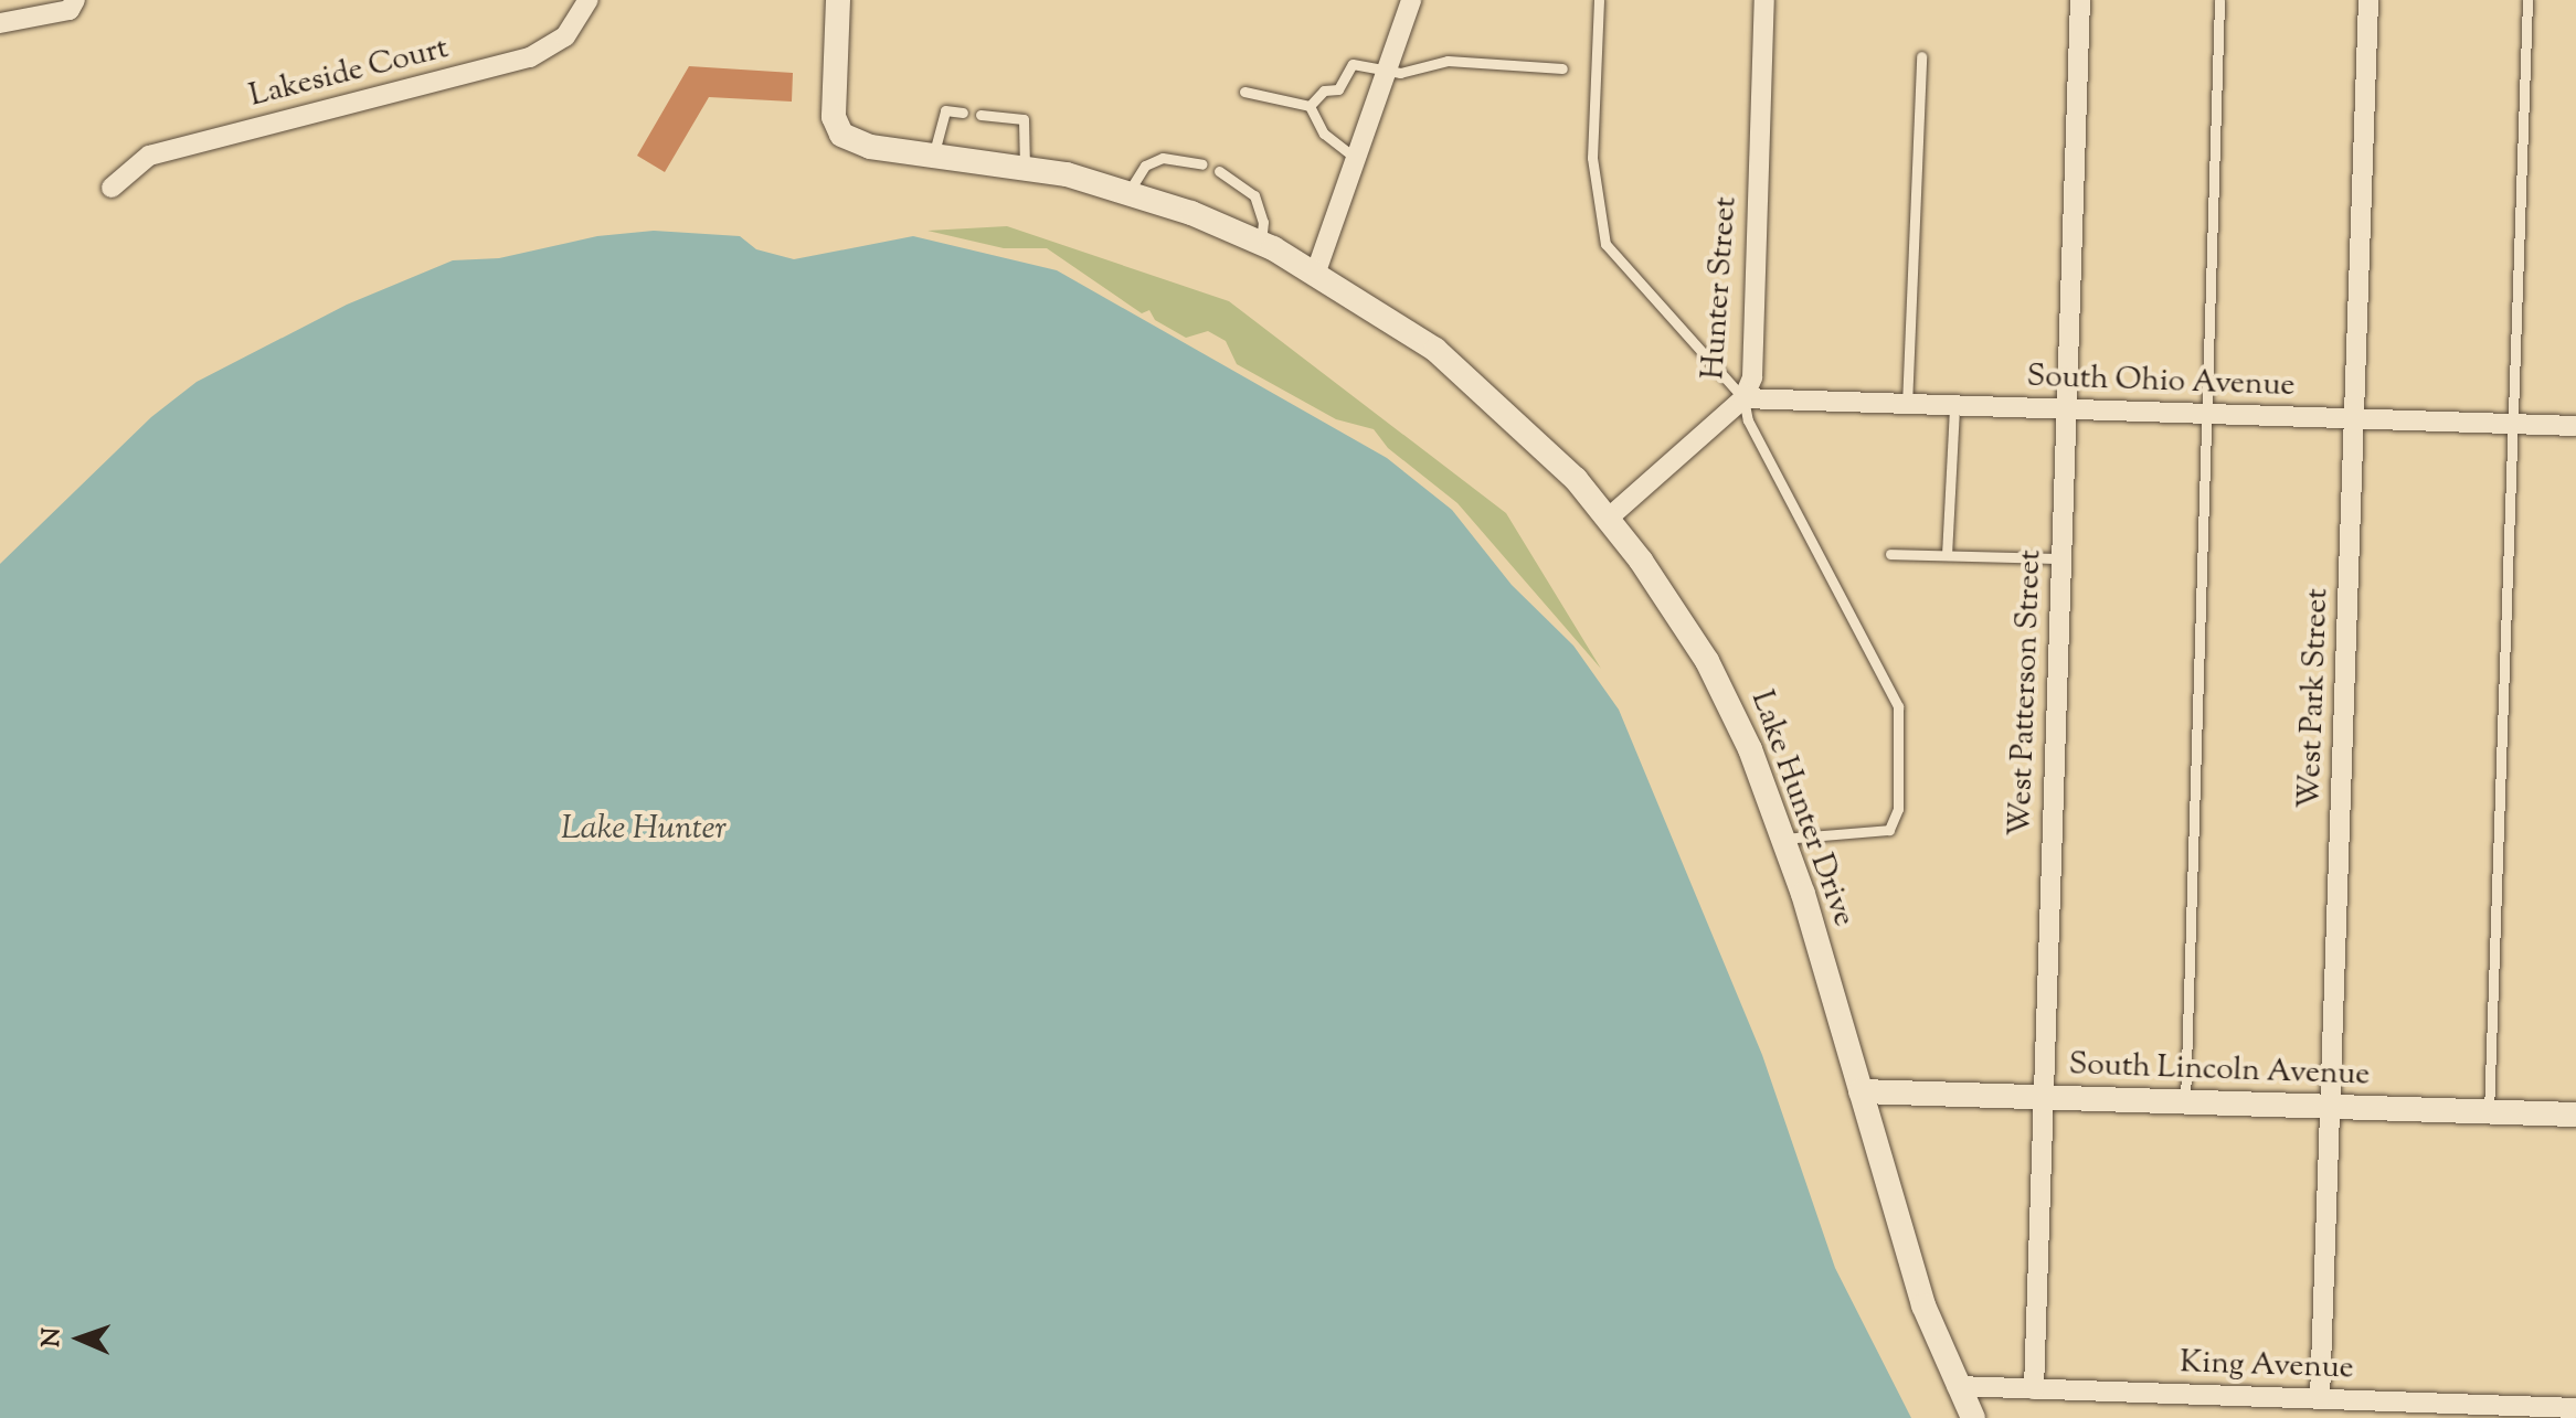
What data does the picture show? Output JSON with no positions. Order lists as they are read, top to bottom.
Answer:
{
  "streets": {
    "street": [
      "Lakeside Court",
      "Hunter Street",
      "South Ohio Avenue",
      "West Patterson Street",
      "West Park Street",
      "Lake Hunter Drive",
      "South Lincoln Avenue",
      "King Avenue"
    ]
  },
  "crossings": [
    ["Hunter Street", "South Ohio Avenue"],
    ["Hunter Street", "Lake Hunter Drive"],
    ["South Ohio Avenue", "West Patterson Street"],
    ["South Ohio Avenue", "West Park Street"],
    ["West Patterson Street", "South Lincoln Avenue"],
    ["West Patterson Street", "King Avenue"],
    ["West Park Street", "South Lincoln Avenue"],
    ["West Park Street", "King Avenue"],
    ["Lake Hunter Drive", "South Lincoln Avenue"],
    ["Lake Hunter Drive", "King Avenue"]
  ],
  "water": ["Lake Hunter"],
  "north": "left"
}
